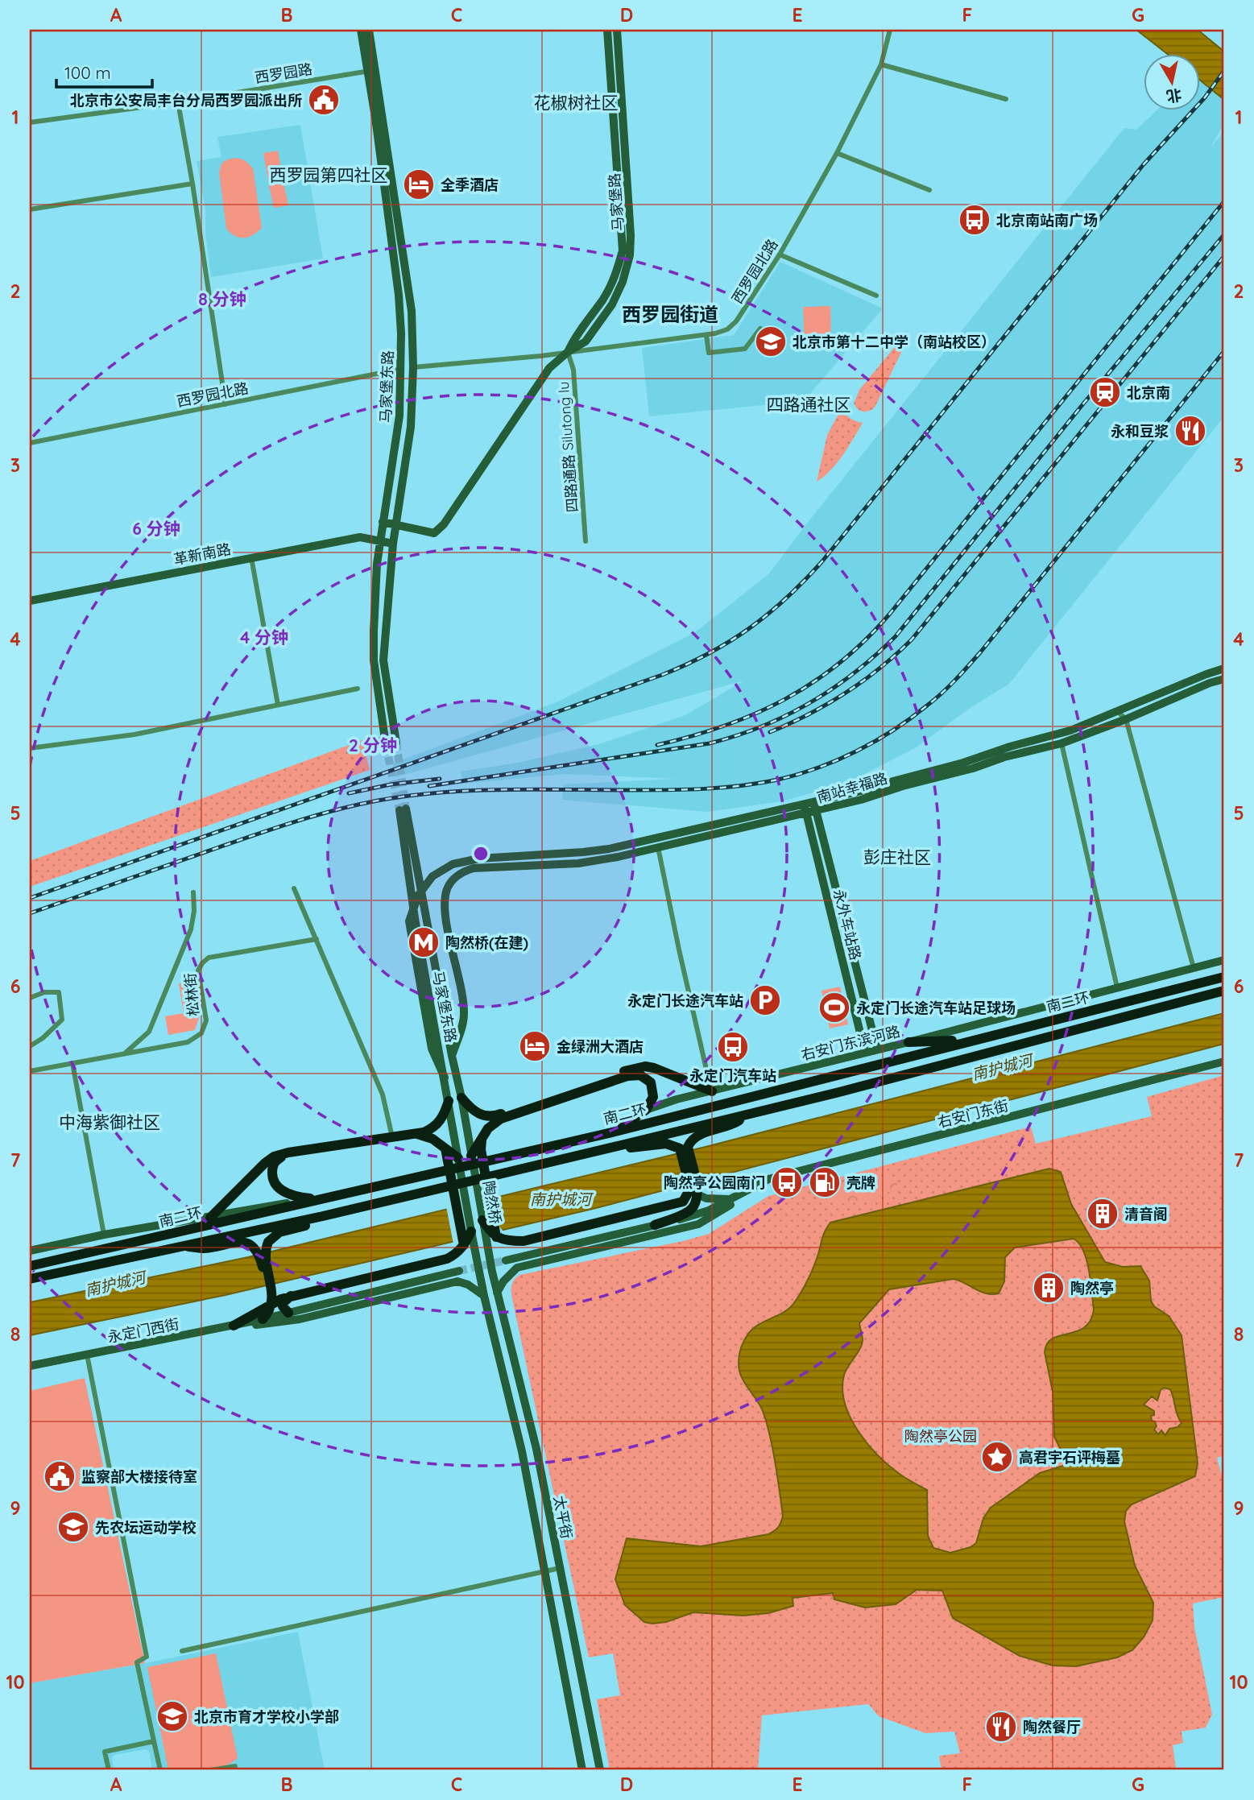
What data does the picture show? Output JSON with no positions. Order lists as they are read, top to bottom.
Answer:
{
  "streets": {
    "highway": ["南二环"],
    "street": [
      "西罗园路",
      "马家堡路",
      "西罗园北路",
      "马家堡东路",
      "四路通路 Silutong lu",
      "革新南路",
      "南站幸福路",
      "永外车站路",
      "松林街",
      "右安门东滨河路",
      "右安门东街",
      "陶然桥",
      "永定门西街",
      "太平街"
    ]
  },
  "crossings": [
    ["西罗园路", "马家堡东路"],
    ["马家堡路", "西罗园北路"],
    ["马家堡路", "马家堡东路"],
    ["马家堡路", "四路通路 Silutong lu"],
    ["西罗园北路", "马家堡东路"],
    ["西罗园北路", "四路通路 Silutong lu"],
    ["马家堡东路", "革新南路"],
    ["马家堡东路", "南站幸福路"],
    ["马家堡东路", "陶然桥"],
    ["南站幸福路", "永外车站路"],
    ["永外车站路", "右安门东滨河路"],
    ["陶然桥", "太平街"],
    ["永定门西街", "太平街"]
  ],
  "districts": [
    "花椒树社区",
    "西罗园第四社区",
    "西罗园街道",
    "四路通社区",
    "彭庄社区",
    "中海紫御社区"
  ],
  "water": ["南护城河"],
  "parks": ["陶然亭公园"],
  "places": {
    "public building": ["北京市公安局丰台分局西罗园派出所", "监察部大楼接待室"],
    "hotel": ["全季酒店", "金绿洲大酒店"],
    "bus stop": ["北京南站南广场", "永定门汽车站", "陶然亭公园南门"],
    "school or university": ["北京市第十二中学（南站校区）", "先农坛运动学校", "北京市育才学校小学部"],
    "station": ["北京南"],
    "restaurant": ["永和豆浆", "陶然餐厅"],
    "metro station": ["陶然桥(在建)"],
    "parking": ["永定门长途汽车站"],
    "sports": ["永定门长途汽车站足球场"],
    "fuel station": ["壳牌"],
    "building": ["清音阁", "陶然亭"],
    "place": ["高君宇石评梅墓"]
  },
  "scale_bar": "100 m",
  "north": "bottom",
  "grid": {
    "columns": [
      "A",
      "B",
      "C",
      "D",
      "E",
      "F",
      "G"
    ],
    "rows": [
      "1",
      "2",
      "3",
      "4",
      "5",
      "6",
      "7",
      "8",
      "9",
      "10"
    ]
  },
  "rings": [
    "8 分钟",
    "6 分钟",
    "4 分钟",
    "2 分钟"
  ]
}
